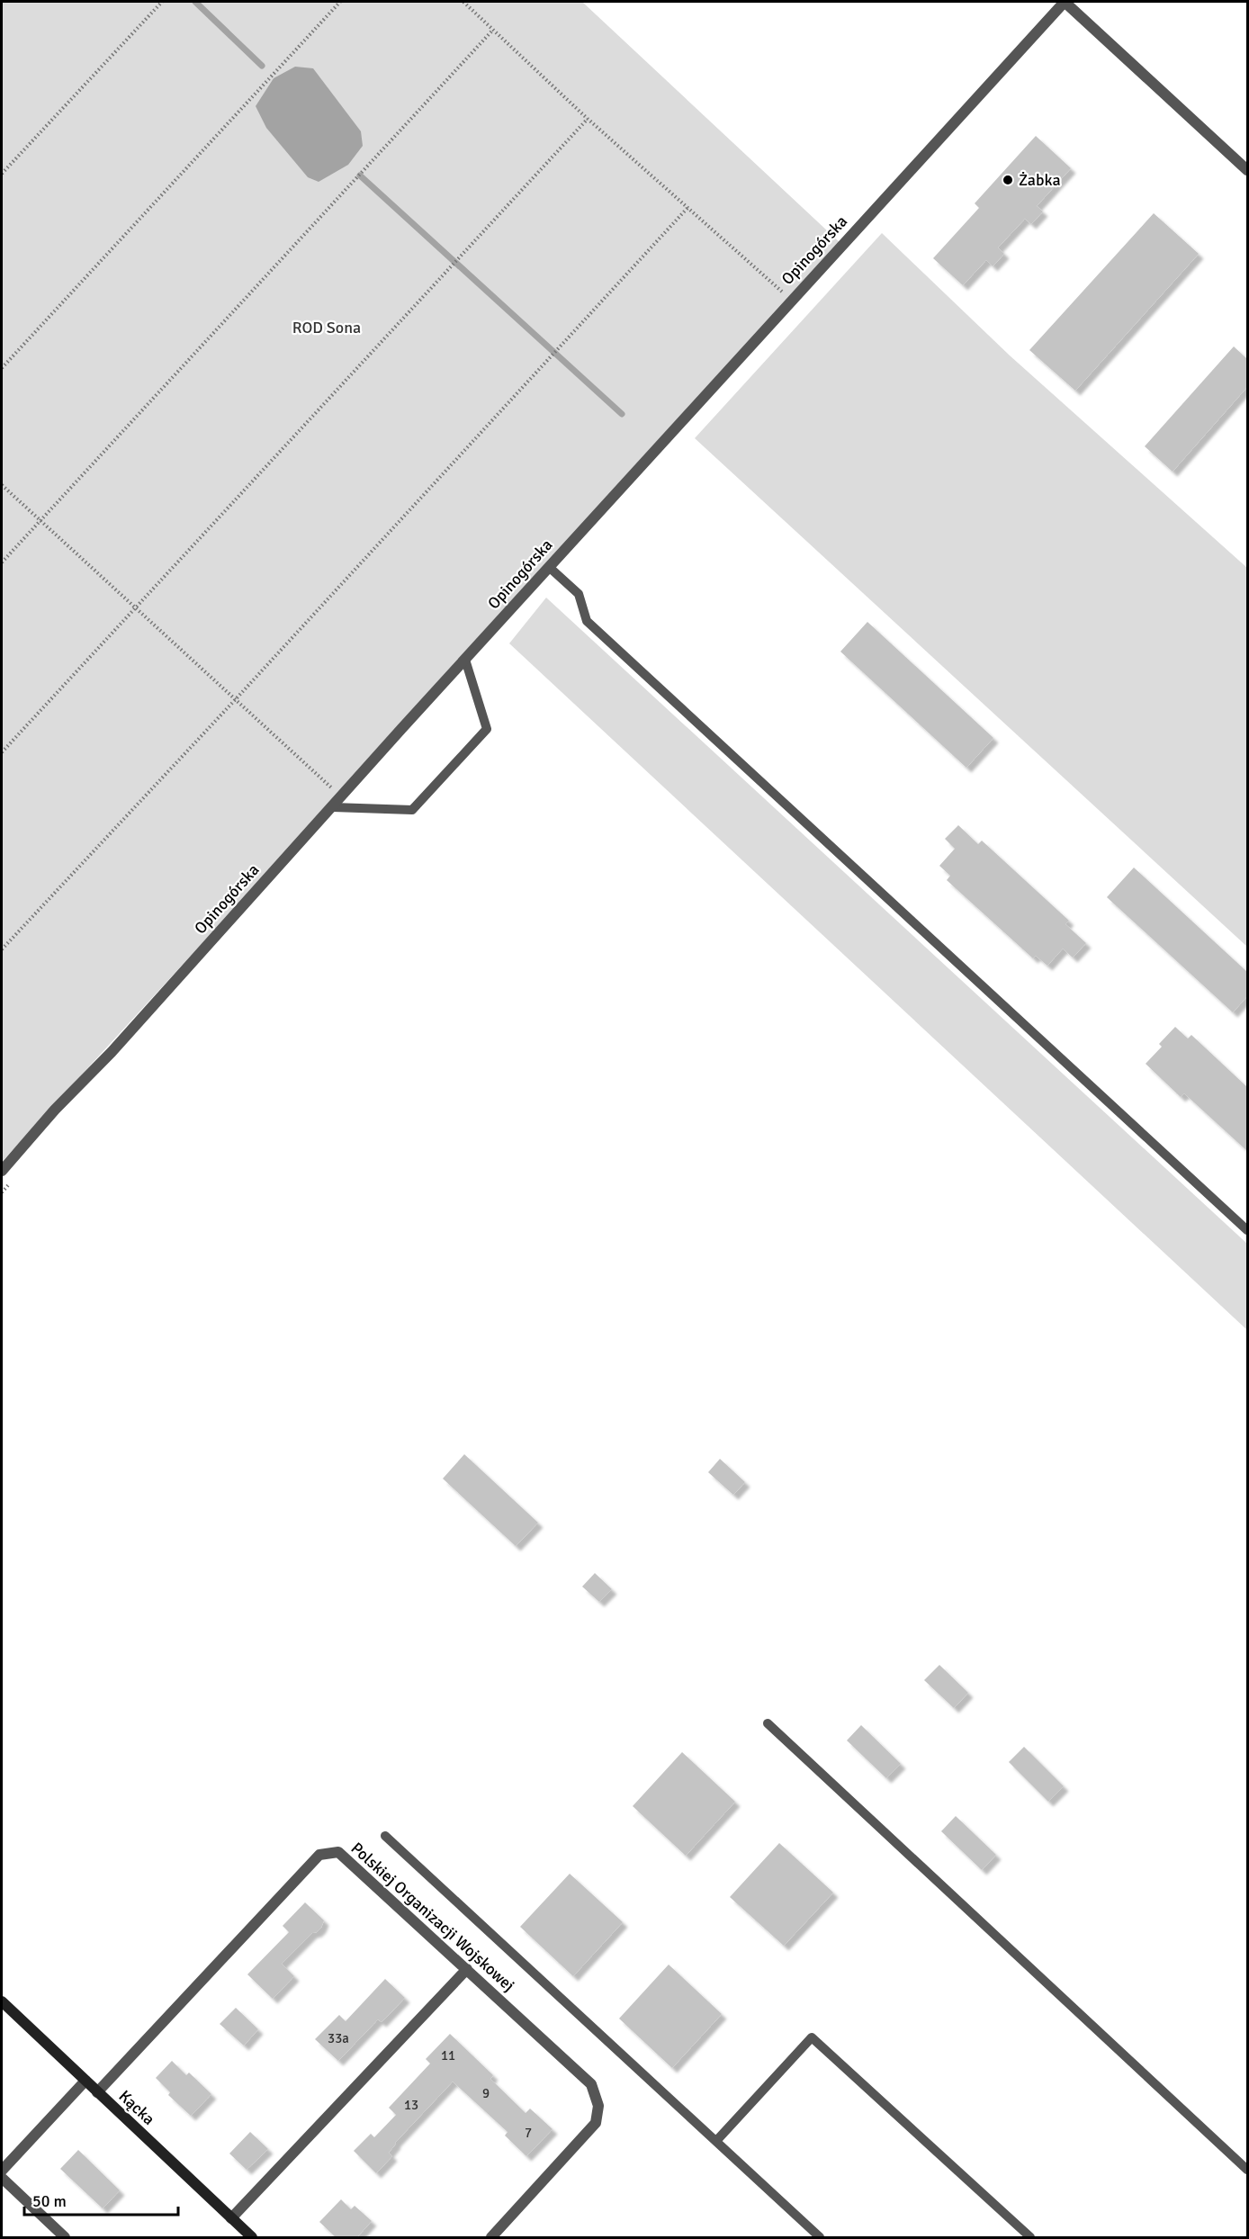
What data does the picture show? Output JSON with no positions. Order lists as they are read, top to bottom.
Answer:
{
  "streets": {
    "street": ["Opinogórska", "Polskiej Organizacji Wojskowej", "Kącka"]
  },
  "crossings": [
    ["Polskiej Organizacji Wojskowej", "Kącka"]
  ],
  "parks": ["ROD Sona"],
  "places": ["Żabka"],
  "house_numbers": [
    "33a",
    "11",
    "9",
    "13",
    "7"
  ],
  "scale_bar": "50 m"
}
